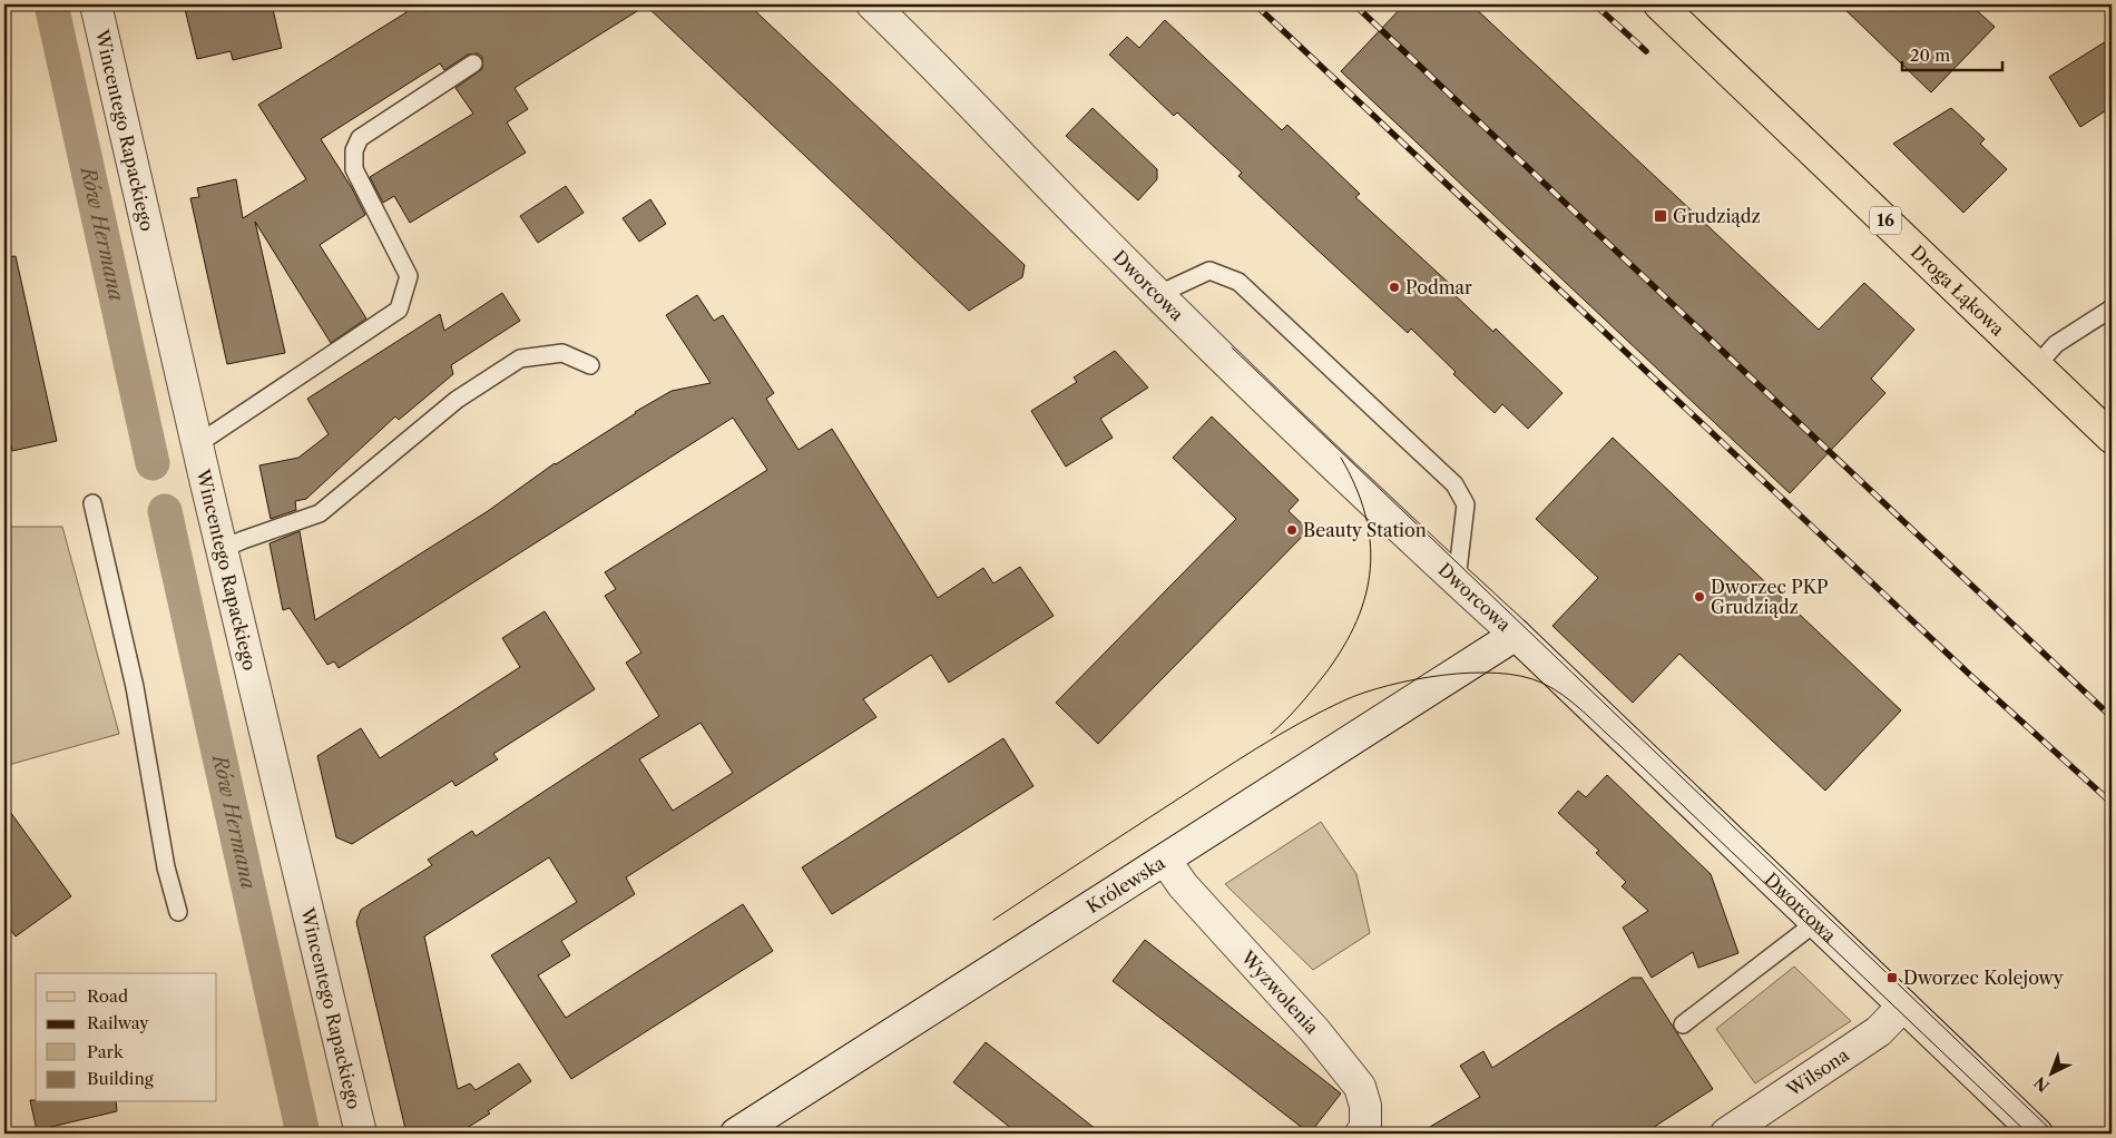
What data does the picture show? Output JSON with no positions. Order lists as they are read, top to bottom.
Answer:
{
  "streets": {
    "main road": ["16", "Droga Łąkowa"],
    "street": [
      "Wincentego Rapackiego",
      "Dworcowa",
      "Królewska",
      "Wyzwolenia",
      "Wilsona"
    ]
  },
  "crossings": [
    ["Dworcowa", "Królewska"],
    ["Dworcowa", "Wilsona"],
    ["Królewska", "Wyzwolenia"]
  ],
  "water": ["Rów Hermana"],
  "places": {
    "transit": ["Grudziądz", "Dworzec Kolejowy"],
    "other": ["Podmar", "Beauty Station", "Dworzec PKP Grudziądz"]
  },
  "legend": [
    "Road",
    "Railway",
    "Park",
    "Building"
  ],
  "scale_bar": "20 m",
  "north": "bottom left"
}
